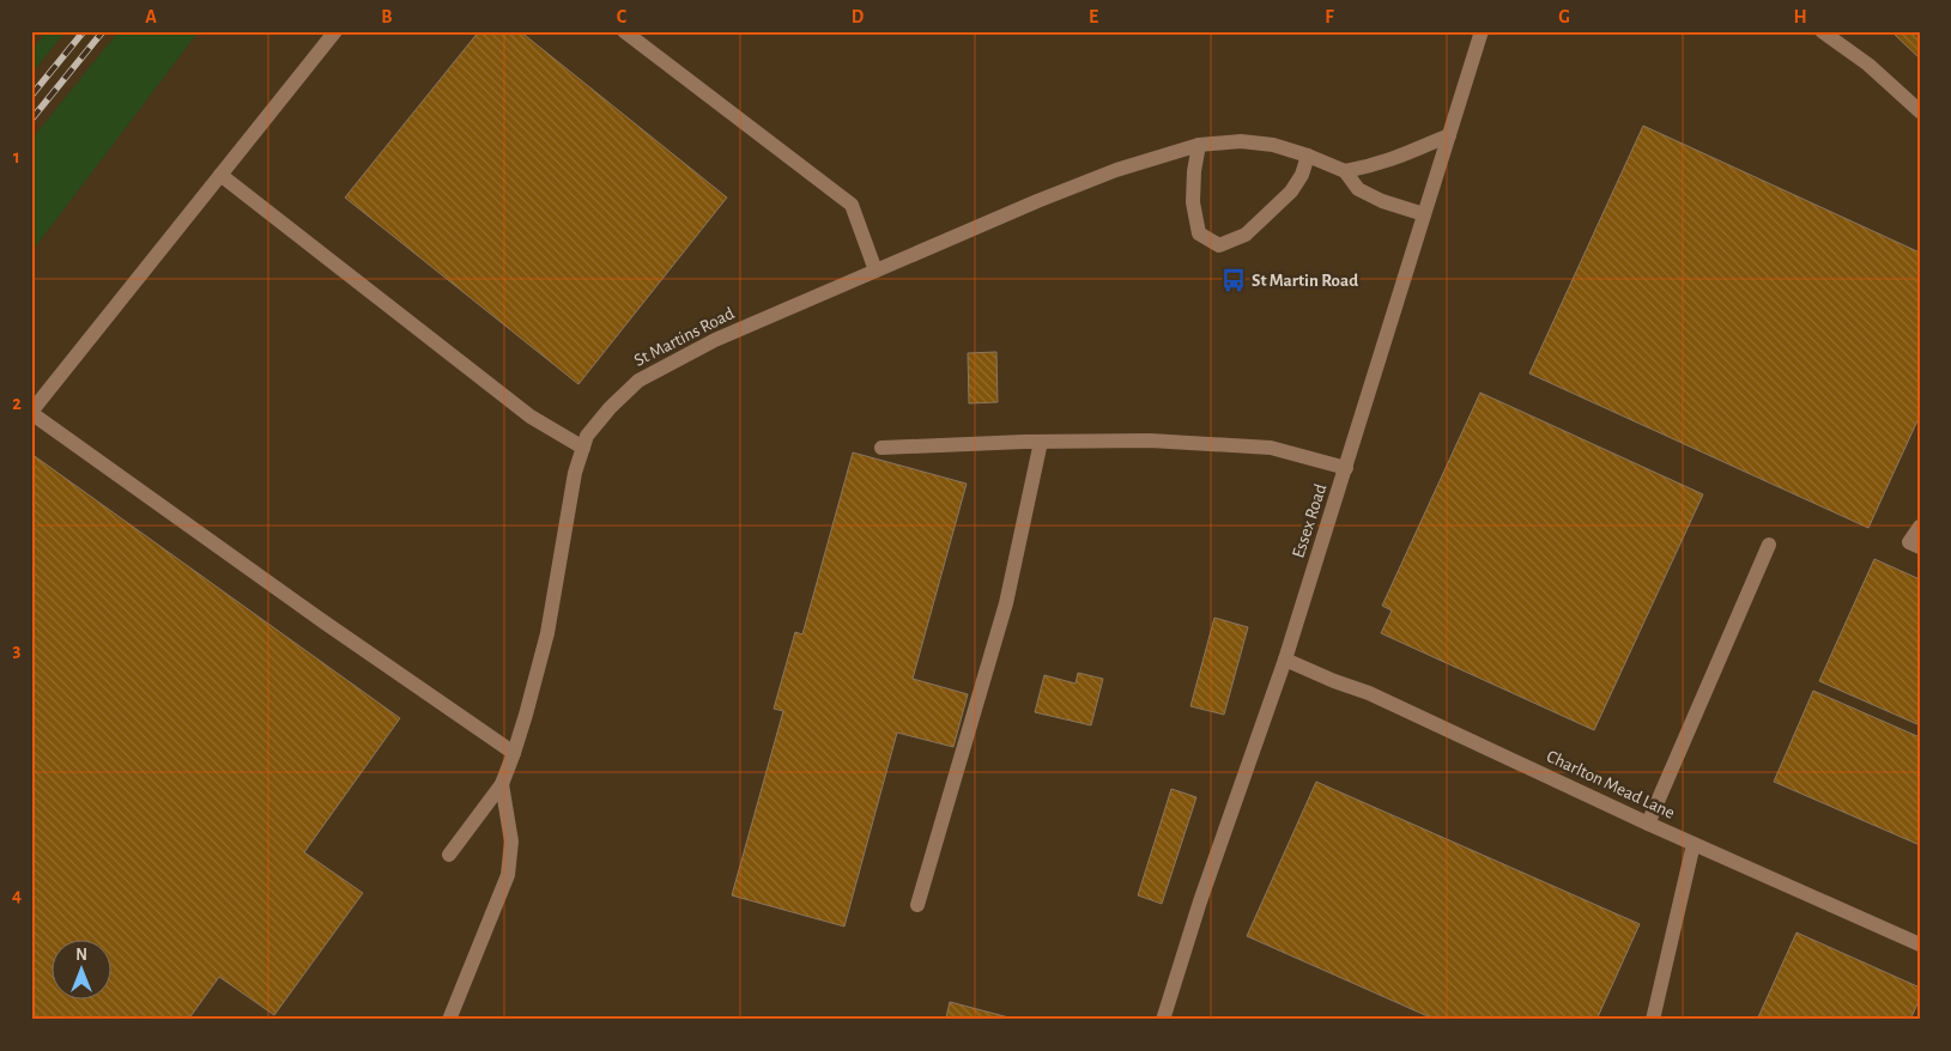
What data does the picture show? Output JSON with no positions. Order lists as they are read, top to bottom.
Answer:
{
  "streets": {
    "street": ["St Martins Road", "Essex Road", "Charlton Mead Lane"]
  },
  "crossings": [
    ["Essex Road", "Charlton Mead Lane"]
  ],
  "places": {
    "bus stop": ["St Martin Road"]
  },
  "north": "top",
  "grid": {
    "columns": [
      "A",
      "B",
      "C",
      "D",
      "E",
      "F",
      "G",
      "H"
    ],
    "rows": [
      "1",
      "2",
      "3",
      "4"
    ]
  }
}
